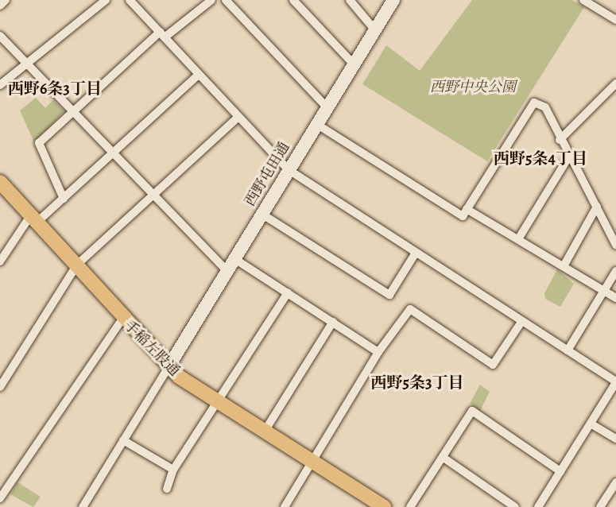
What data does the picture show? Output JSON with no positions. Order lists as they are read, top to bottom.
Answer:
{
  "streets": {
    "main road": ["手稲左股通"],
    "street": ["西野屯田通"]
  },
  "crossings": [
    ["西野屯田通", "手稲左股通"]
  ],
  "districts": ["西野6条3丁目", "西野5条4丁目", "西野5条3丁目"],
  "parks": ["西野中央公園"]
}
